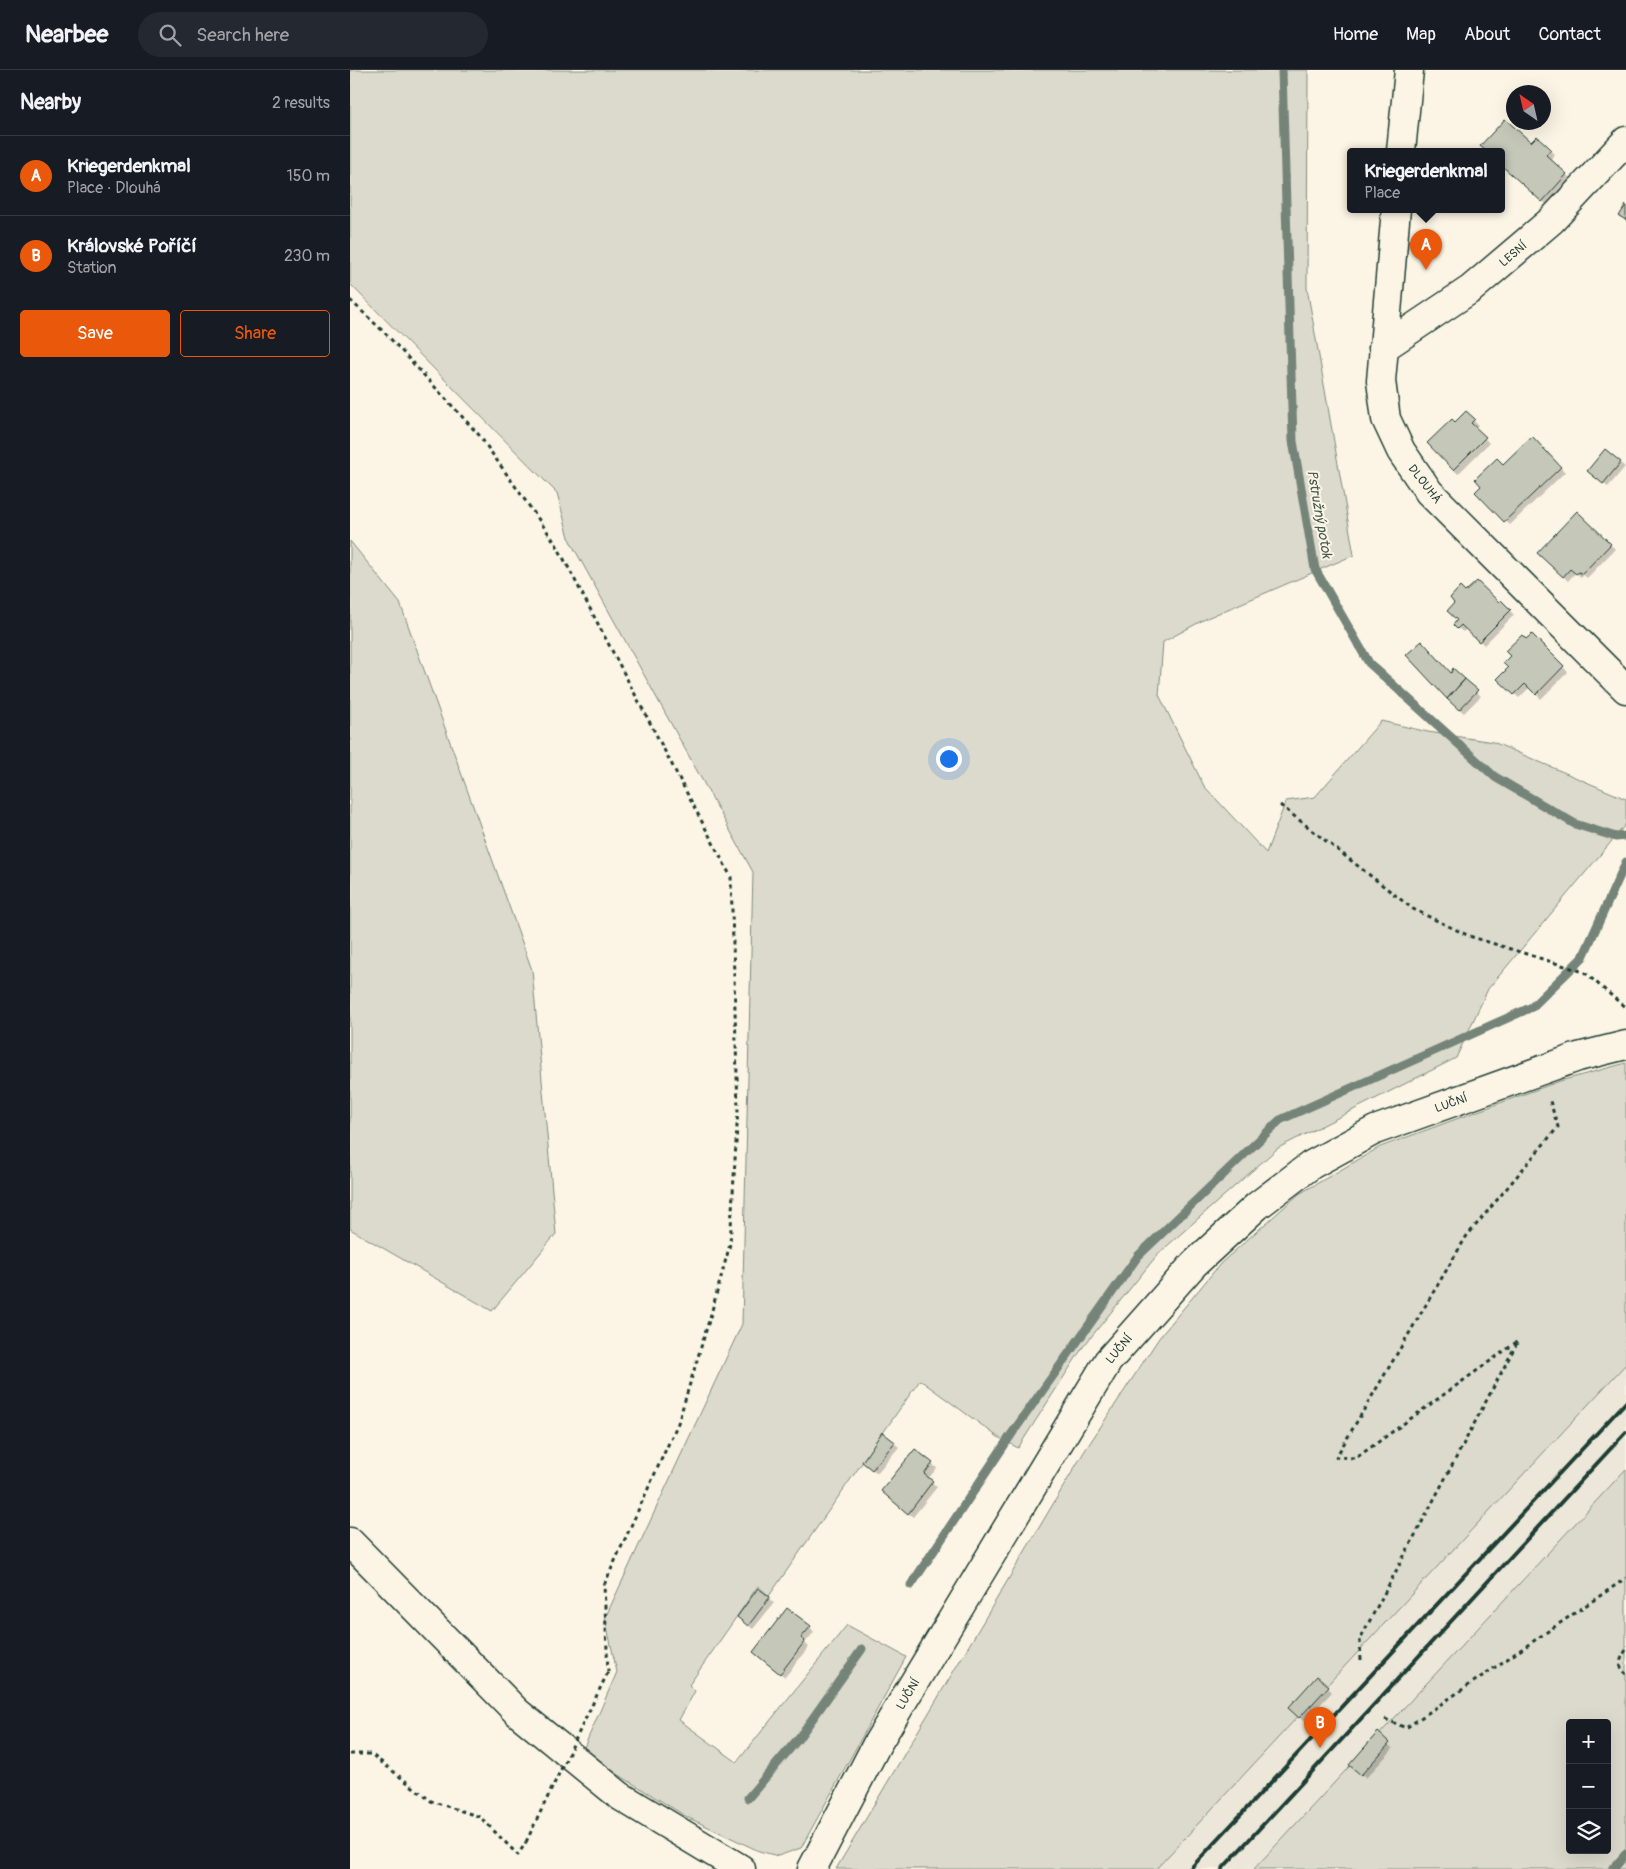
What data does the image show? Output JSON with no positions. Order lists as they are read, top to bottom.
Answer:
{
  "streets": {
    "street": ["LESNÍ", "DLOUHÁ", "LUČNÍ"]
  },
  "crossings": [
    ["LESNÍ", "DLOUHÁ"]
  ],
  "water": ["Pstružný potok"],
  "north": "top left",
  "page": {
    "header": "Nearbee",
    "search": "Search here",
    "nav": [
      "Home",
      "Map",
      "About",
      "Contact"
    ],
    "heading": ["Nearby", "2 results"],
    "list": [
      {
        "mark": "A",
        "name": "Kriegerdenkmal",
        "note": "Place · Dlouhá",
        "value": "150 m"
      },
      {
        "mark": "B",
        "name": "Královské Poříčí",
        "note": "Station",
        "value": "230 m"
      }
    ],
    "popup": ["Kriegerdenkmal", "Place"],
    "pins": ["A", "B"],
    "buttons": ["Save", "Share"],
    "map_buttons": ["+", "−"]
  }
}
